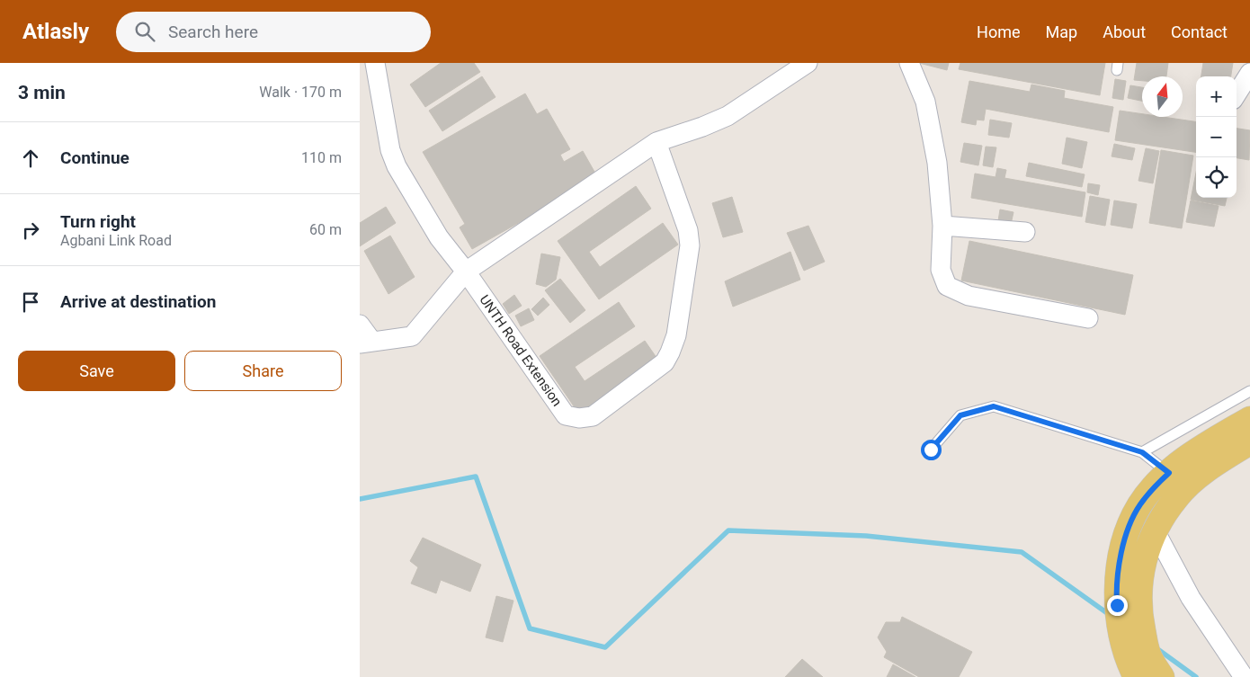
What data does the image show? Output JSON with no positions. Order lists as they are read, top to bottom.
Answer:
{
  "streets": {
    "street": ["UNTH Road Extension"]
  },
  "north": "top",
  "page": {
    "header": "Atlasly",
    "search": "Search here",
    "nav": [
      "Home",
      "Map",
      "About",
      "Contact"
    ],
    "heading": ["3 min", "Walk · 170 m"],
    "map_buttons": ["+", "−"],
    "list": [
      ["Continue", "110 m"],
      ["Turn right", "Agbani Link Road", "60 m"],
      "Arrive at destination"
    ],
    "buttons": ["Save", "Share"]
  }
}
